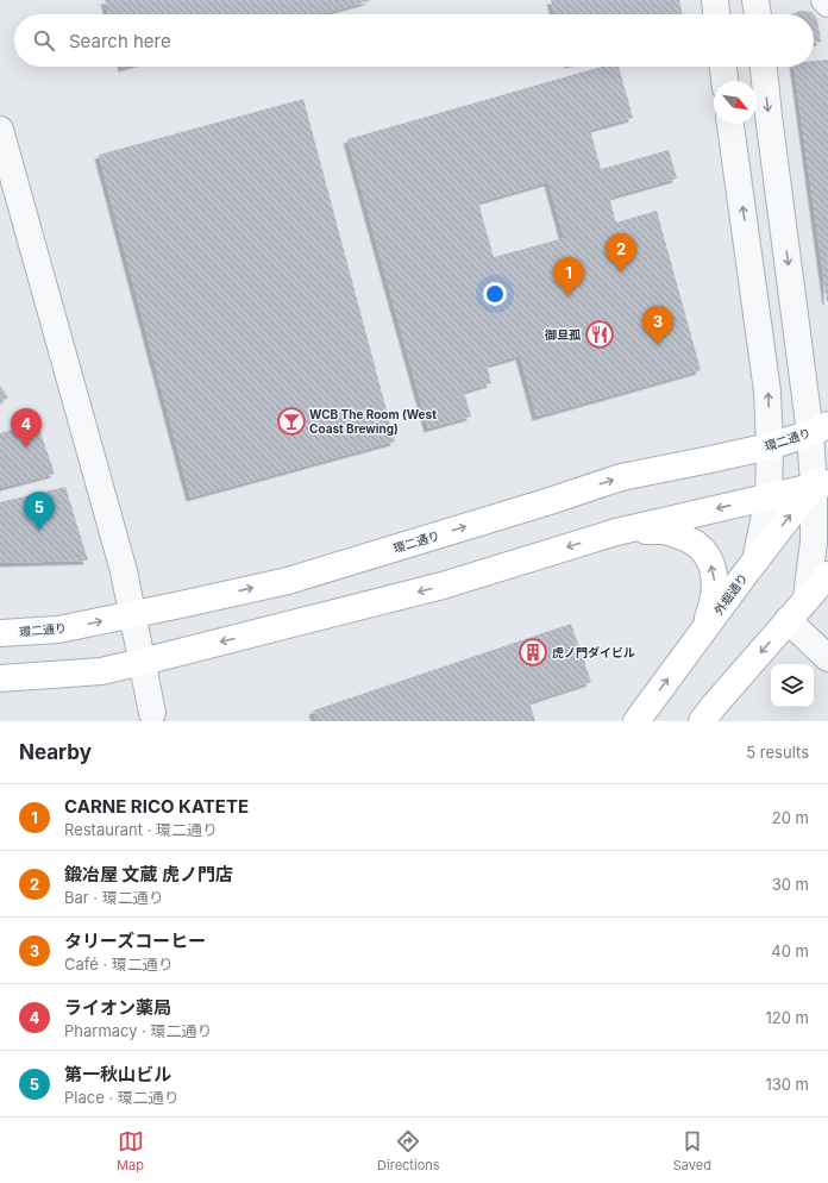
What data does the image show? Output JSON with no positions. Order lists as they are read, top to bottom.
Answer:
{
  "streets": {
    "main road": ["環二通り", "外堀通り"]
  },
  "places": {
    "restaurant": ["御旦孤"],
    "bar": ["WCB The Room (West Coast Brewing)"],
    "building": ["虎ノ門ダイビル"]
  },
  "north": "bottom right",
  "page": {
    "search": "Search here",
    "pins": [
      "2",
      "1",
      "3",
      "4",
      "5"
    ],
    "heading": ["Nearby", "5 results"],
    "list": [
      {
        "mark": "1",
        "name": "CARNE RICO KATETE",
        "note": "Restaurant · 環二通り",
        "value": "20 m"
      },
      {
        "mark": "2",
        "name": "鍛冶屋 文蔵 虎ノ門店",
        "note": "Bar · 環二通り",
        "value": "30 m"
      },
      {
        "mark": "3",
        "name": "タリーズコーヒー",
        "note": "Café · 環二通り",
        "value": "40 m"
      },
      {
        "mark": "4",
        "name": "ライオン薬局",
        "note": "Pharmacy · 環二通り",
        "value": "120 m"
      },
      {
        "mark": "5",
        "name": "第一秋山ビル",
        "note": "Place · 環二通り",
        "value": "130 m"
      }
    ],
    "nav": ["Map", "Directions", "Saved"]
  }
}
